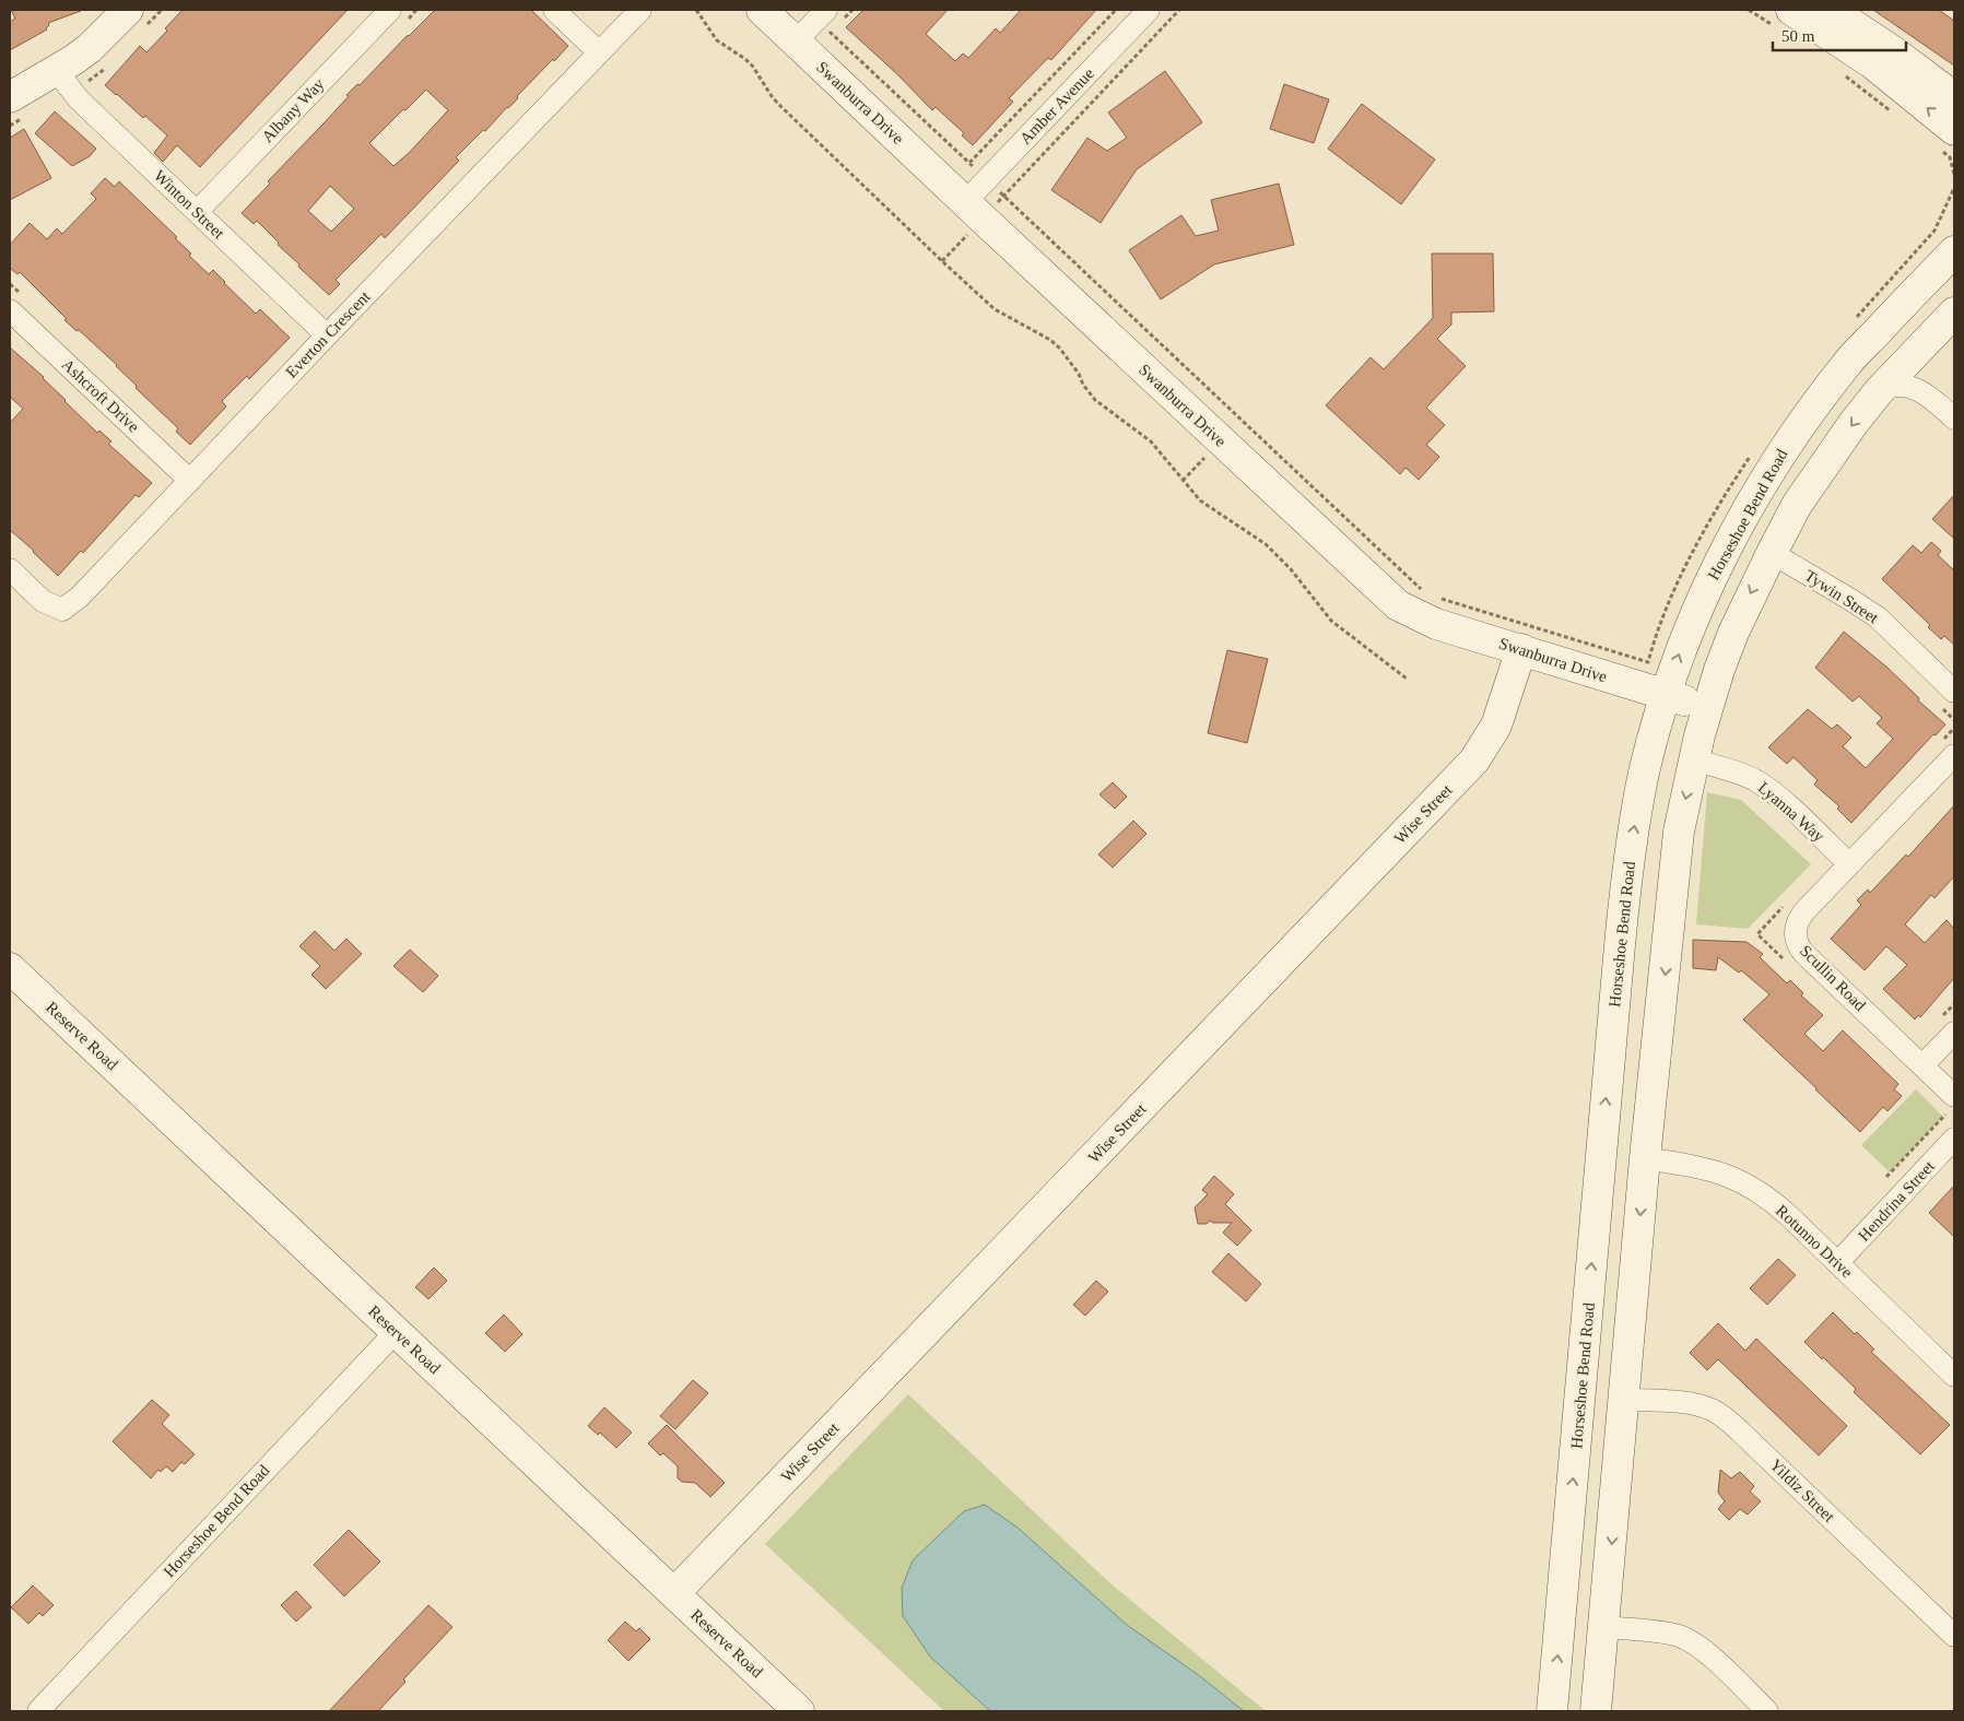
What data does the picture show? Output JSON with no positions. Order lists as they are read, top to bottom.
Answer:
{
  "streets": {
    "street": [
      "Swanburra Drive",
      "Amber Avenue",
      "Albany Way",
      "Winton Street",
      "Everton Crescent",
      "Ashcroft Drive",
      "Horseshoe Bend Road",
      "Tywin Street",
      "Lyanna Way",
      "Wise Street",
      "Scullin Road",
      "Reserve Road",
      "Hendrina Street",
      "Rotunno Drive",
      "Yildiz Street"
    ]
  },
  "crossings": [
    ["Swanburra Drive", "Amber Avenue"],
    ["Swanburra Drive", "Horseshoe Bend Road"],
    ["Swanburra Drive", "Wise Street"],
    ["Albany Way", "Winton Street"],
    ["Winton Street", "Everton Crescent"],
    ["Everton Crescent", "Ashcroft Drive"],
    ["Horseshoe Bend Road", "Reserve Road"],
    ["Lyanna Way", "Scullin Road"],
    ["Wise Street", "Reserve Road"],
    ["Hendrina Street", "Rotunno Drive"]
  ],
  "scale_bar": "50 m"
}
